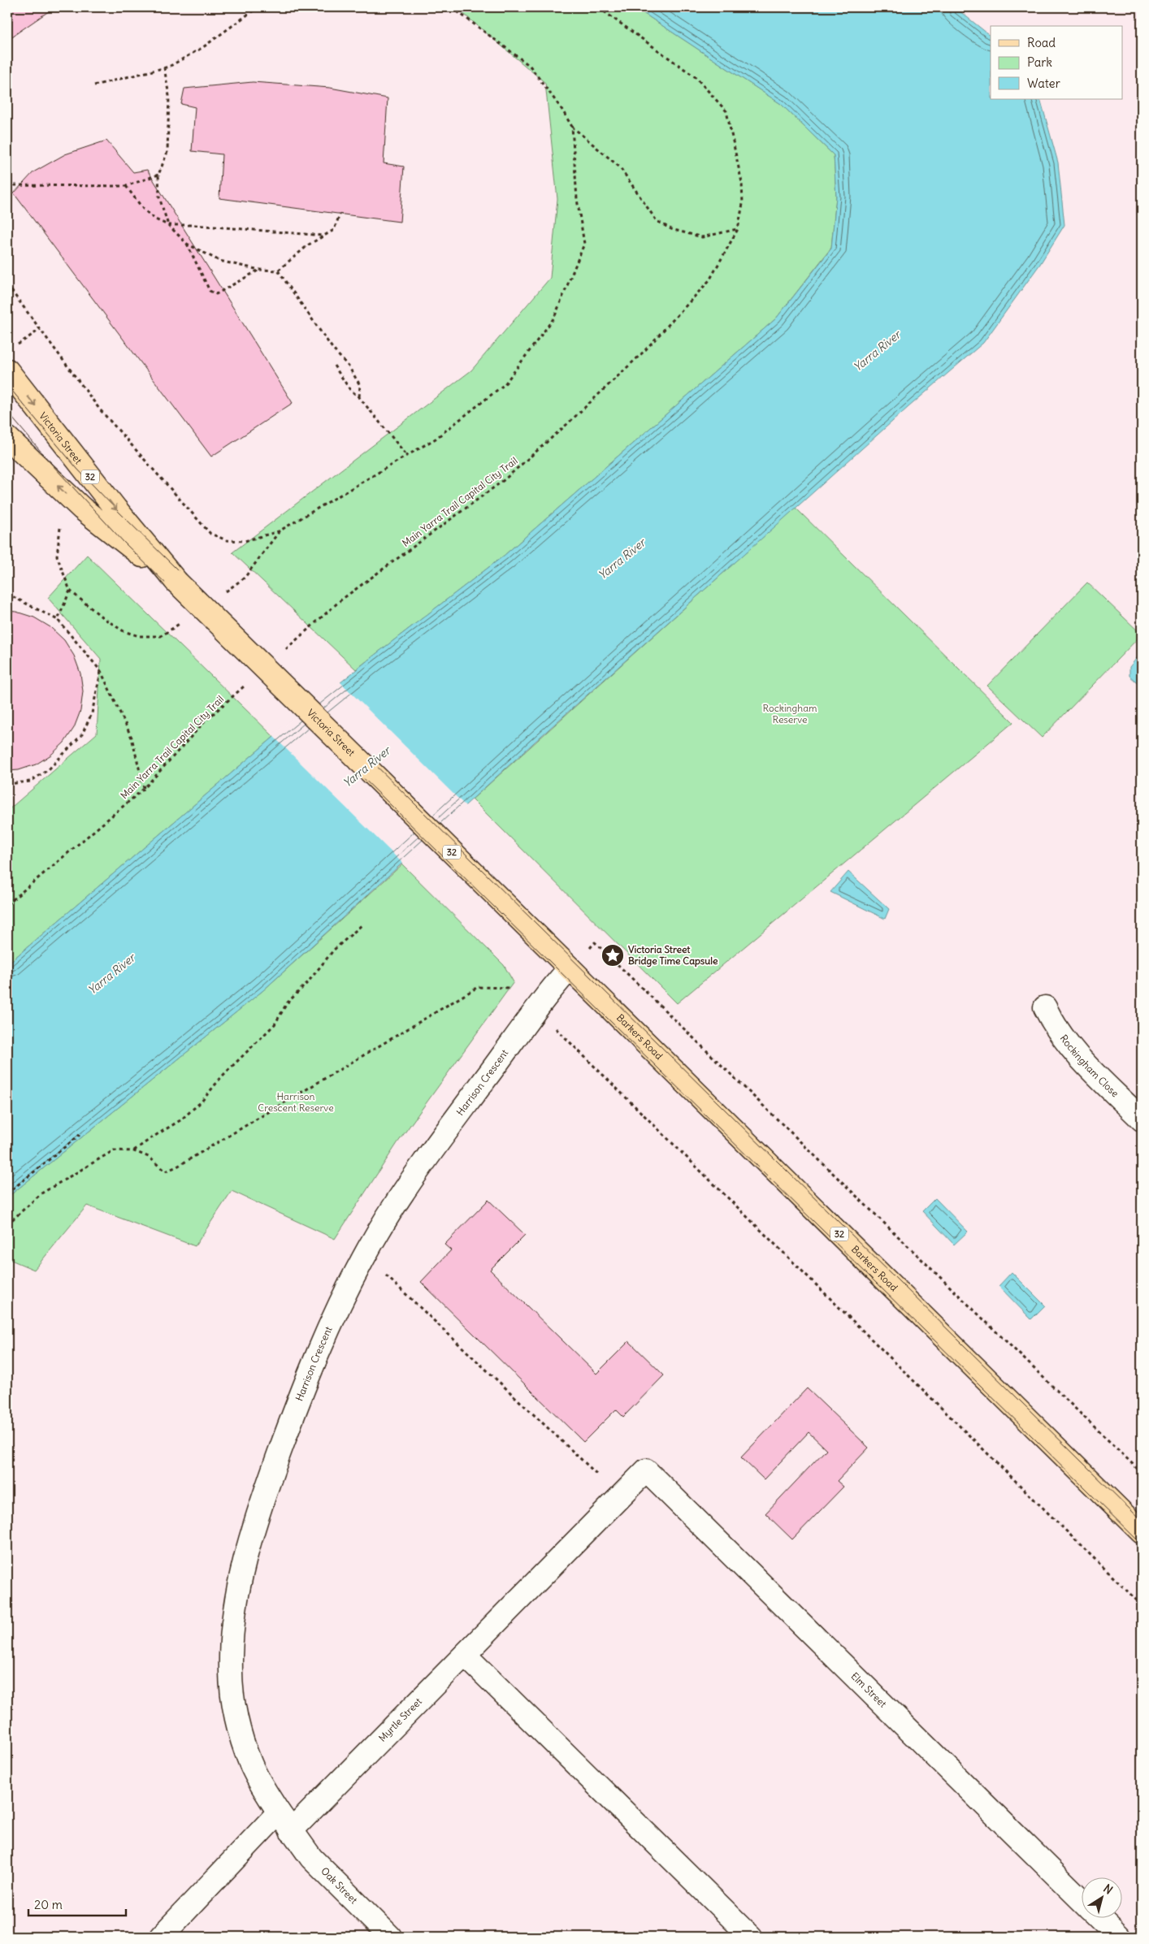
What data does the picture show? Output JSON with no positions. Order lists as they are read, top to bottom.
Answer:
{
  "streets": {
    "main road": ["Victoria Street", "32", "Barkers Road"],
    "street": [
      "Rockingham Close",
      "Harrison Crescent",
      "Elm Street",
      "Myrtle Street",
      "Oak Street"
    ],
    "path": ["Main Yarra Trail Capital City Trail"]
  },
  "crossings": [
    ["Victoria Street", "Barkers Road"],
    ["Barkers Road", "Harrison Crescent"],
    ["Elm Street", "Myrtle Street"],
    ["Myrtle Street", "Oak Street"]
  ],
  "water": ["Yarra River"],
  "parks": ["Rockingham Reserve", "Harrison Crescent Reserve"],
  "places": {
    "place": ["Victoria Street Bridge Time Capsule"]
  },
  "legend": ["Road", "Park", "Water"],
  "scale_bar": "20 m",
  "north": "top right"
}
